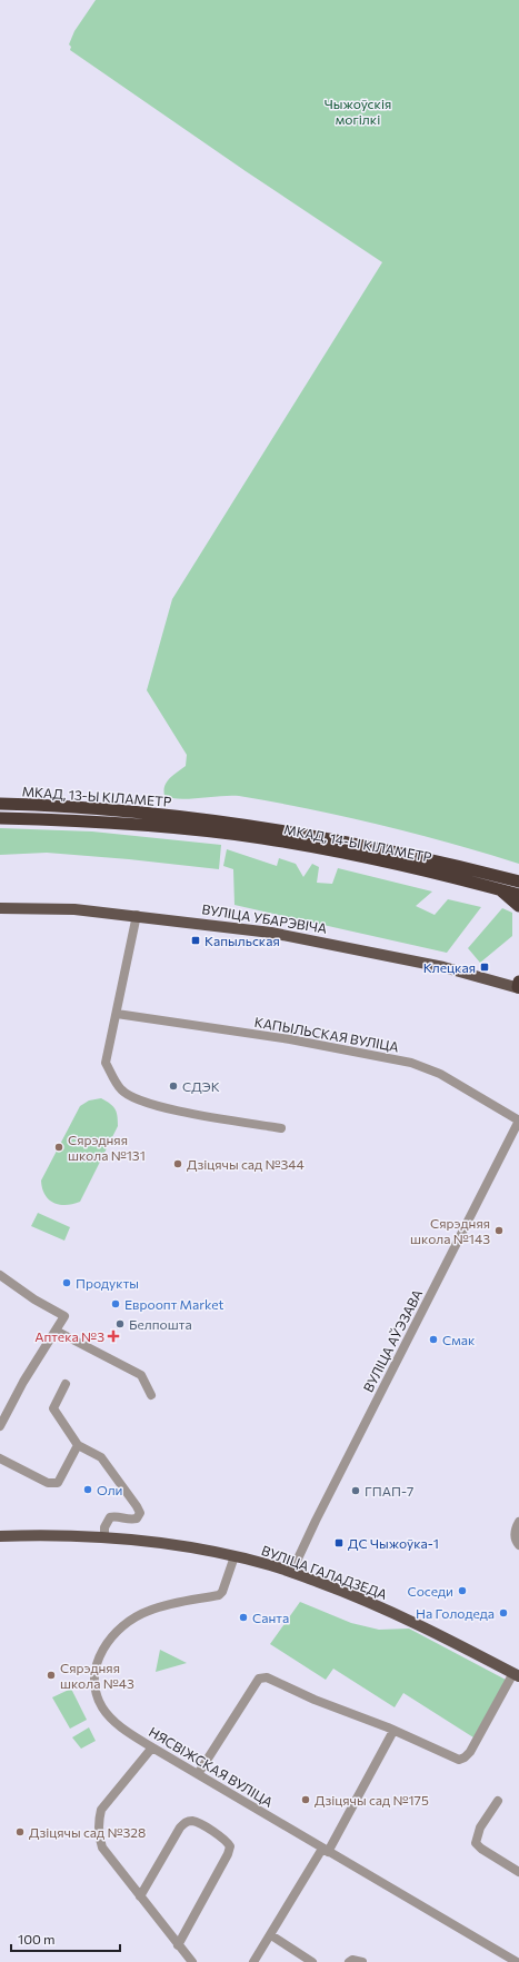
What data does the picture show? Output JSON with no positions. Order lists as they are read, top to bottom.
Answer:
{
  "streets": {
    "highway": ["МКАД, 13-Ы КІЛАМЕТР", "МКАД, 14-Ы КІЛАМЕТР"],
    "main road": ["ВУЛІЦА УБАРЭВІЧА", "ВУЛІЦА ГАЛАДЗЕДА"],
    "street": ["КАПЫЛЬСКАЯ ВУЛІЦА", "ВУЛІЦА АЎЭЗАВА", "НЯСВІЖСКАЯ ВУЛІЦА"]
  },
  "crossings": [
    ["МКАД, 13-Ы КІЛАМЕТР", "МКАД, 14-Ы КІЛАМЕТР"],
    ["КАПЫЛЬСКАЯ ВУЛІЦА", "ВУЛІЦА АЎЭЗАВА"],
    ["ВУЛІЦА АЎЭЗАВА", "ВУЛІЦА ГАЛАДЗЕДА"],
    ["ВУЛІЦА ГАЛАДЗЕДА", "НЯСВІЖСКАЯ ВУЛІЦА"]
  ],
  "parks": ["Чыжоўскія могілкі"],
  "places": {
    "transit": ["Капыльская", "Клецкая", "ДС Чыжоўка-1"],
    "other": [
      "СДЭК",
      "Сярэдняя школа №131",
      "Дзіцячы сад №344",
      "Сярэдняя школа №143",
      "Продукты",
      "Евроопт Market",
      "Белпошта",
      "Смак",
      "Оли",
      "ГПАП-7",
      "Соседи",
      "На Голодеда",
      "Санта",
      "Сярэдняя школа №43",
      "Дзіцячы сад №175",
      "Дзіцячы сад №328"
    ],
    "health": ["Аптека №3"]
  },
  "scale_bar": "100 m"
}
